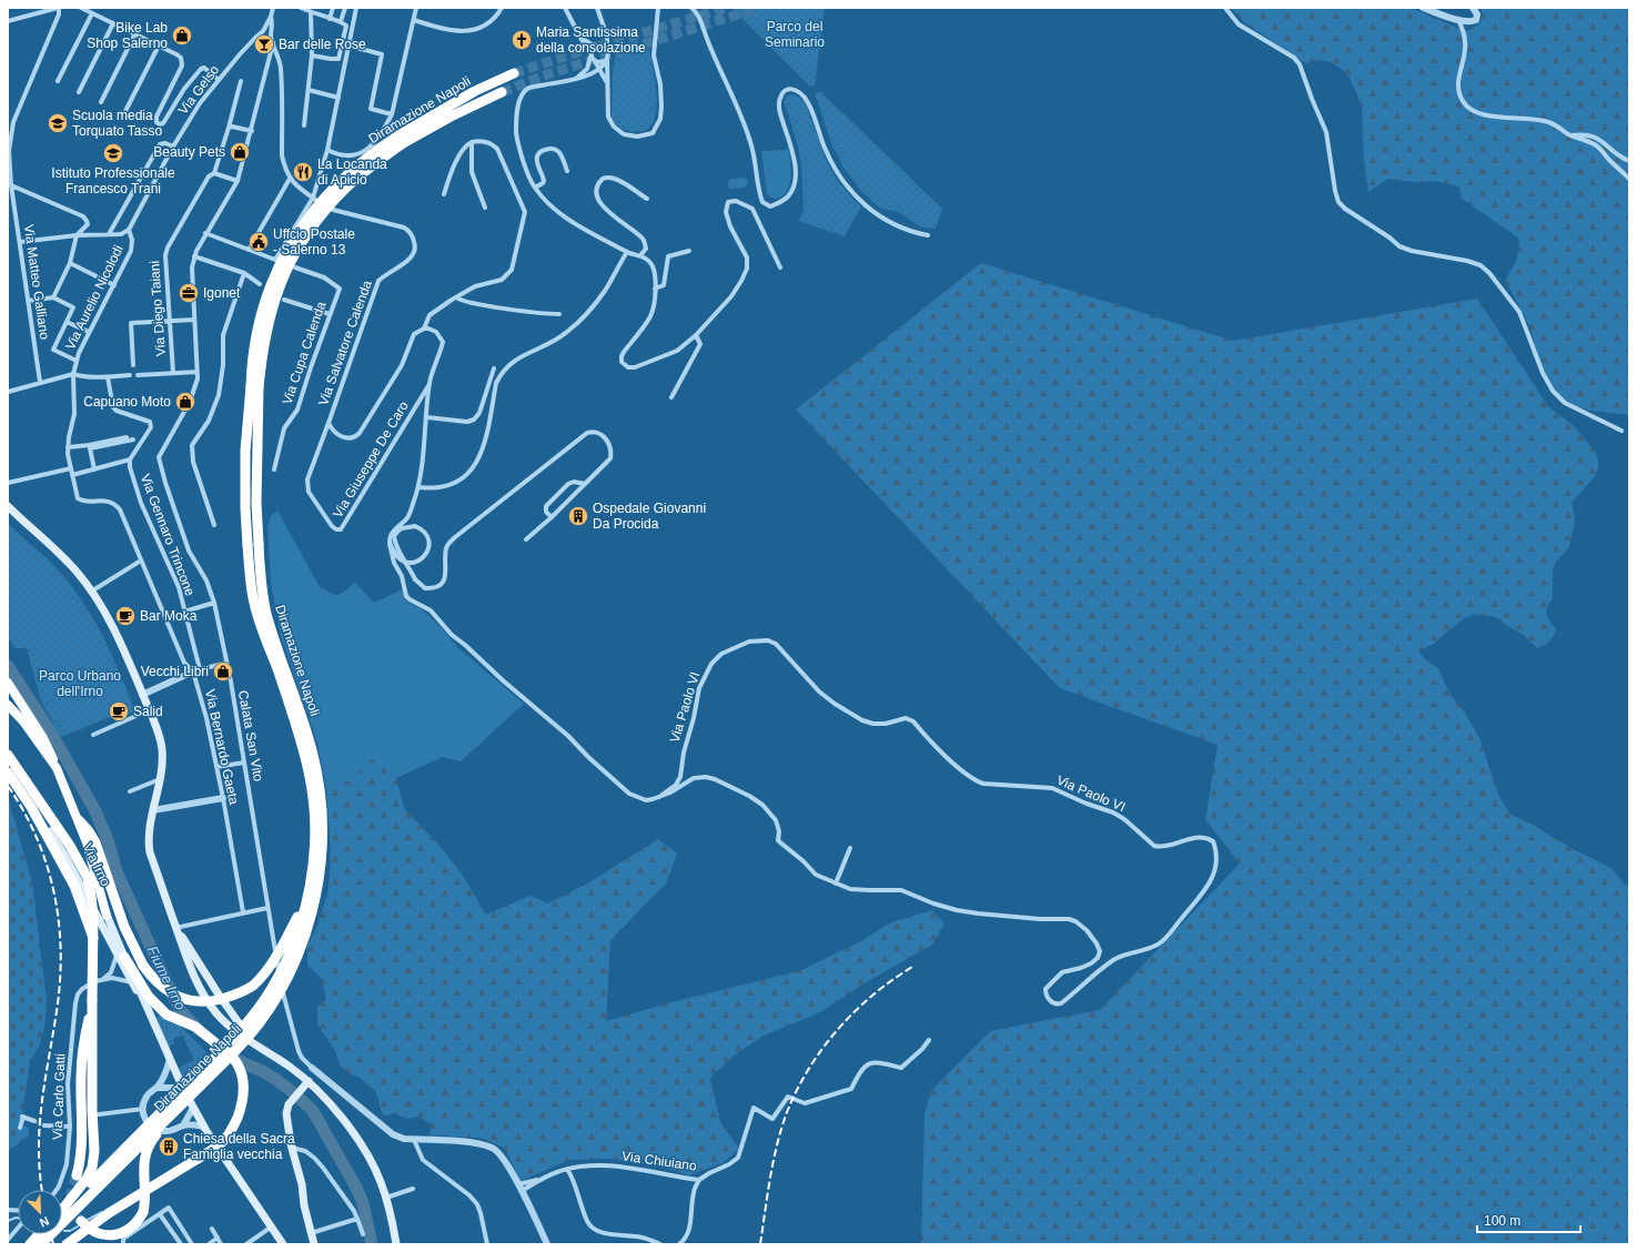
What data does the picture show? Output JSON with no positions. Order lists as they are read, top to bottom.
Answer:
{
  "streets": {
    "highway": ["Diramazione Napoli"],
    "main road": ["Via Irno"],
    "street": [
      "Via Gelso",
      "Via Matteo Galliano",
      "Via Aurelio Nicolodi",
      "Via Diego Taiani",
      "Via Salvatore Calenda",
      "Via Cupa Calenda",
      "Via Giuseppe De Caro",
      "Via Gennaro Trincone",
      "Via Paolo VI",
      "Calata San Vito",
      "Via Bernardo Gaeta",
      "Via Carlo Gatti",
      "Via Chiuiano"
    ]
  },
  "crossings": [
    ["Via Gelso", "Via Aurelio Nicolodi"],
    ["Via Aurelio Nicolodi", "Via Bernardo Gaeta"],
    ["Via Salvatore Calenda", "Via Giuseppe De Caro"],
    ["Via Gennaro Trincone", "Via Bernardo Gaeta"]
  ],
  "water": ["Fiume Irno"],
  "parks": ["Parco del Seminario", "Parco Urbano dell'Irno"],
  "places": {
    "shop": [
      "Bike Lab Shop Salerno",
      "Beauty Pets",
      "Capuano Moto",
      "Vecchi Libri"
    ],
    "church": ["Maria Santissima della consolazione"],
    "bar": ["Bar delle Rose"],
    "school or university": ["Scuola media Torquato Tasso", "Istituto Professionale Francesco Trani"],
    "restaurant": ["La Locanda di Apicio"],
    "public building": ["Uffcio Postale - Salerno 13"],
    "office": ["Igonet"],
    "building": ["Ospedale Giovanni Da Procida", "Chiesa della Sacra Famiglia vecchia"],
    "cafe": ["Bar Moka", "Salid"]
  },
  "scale_bar": "100 m",
  "north": "bottom right"
}
